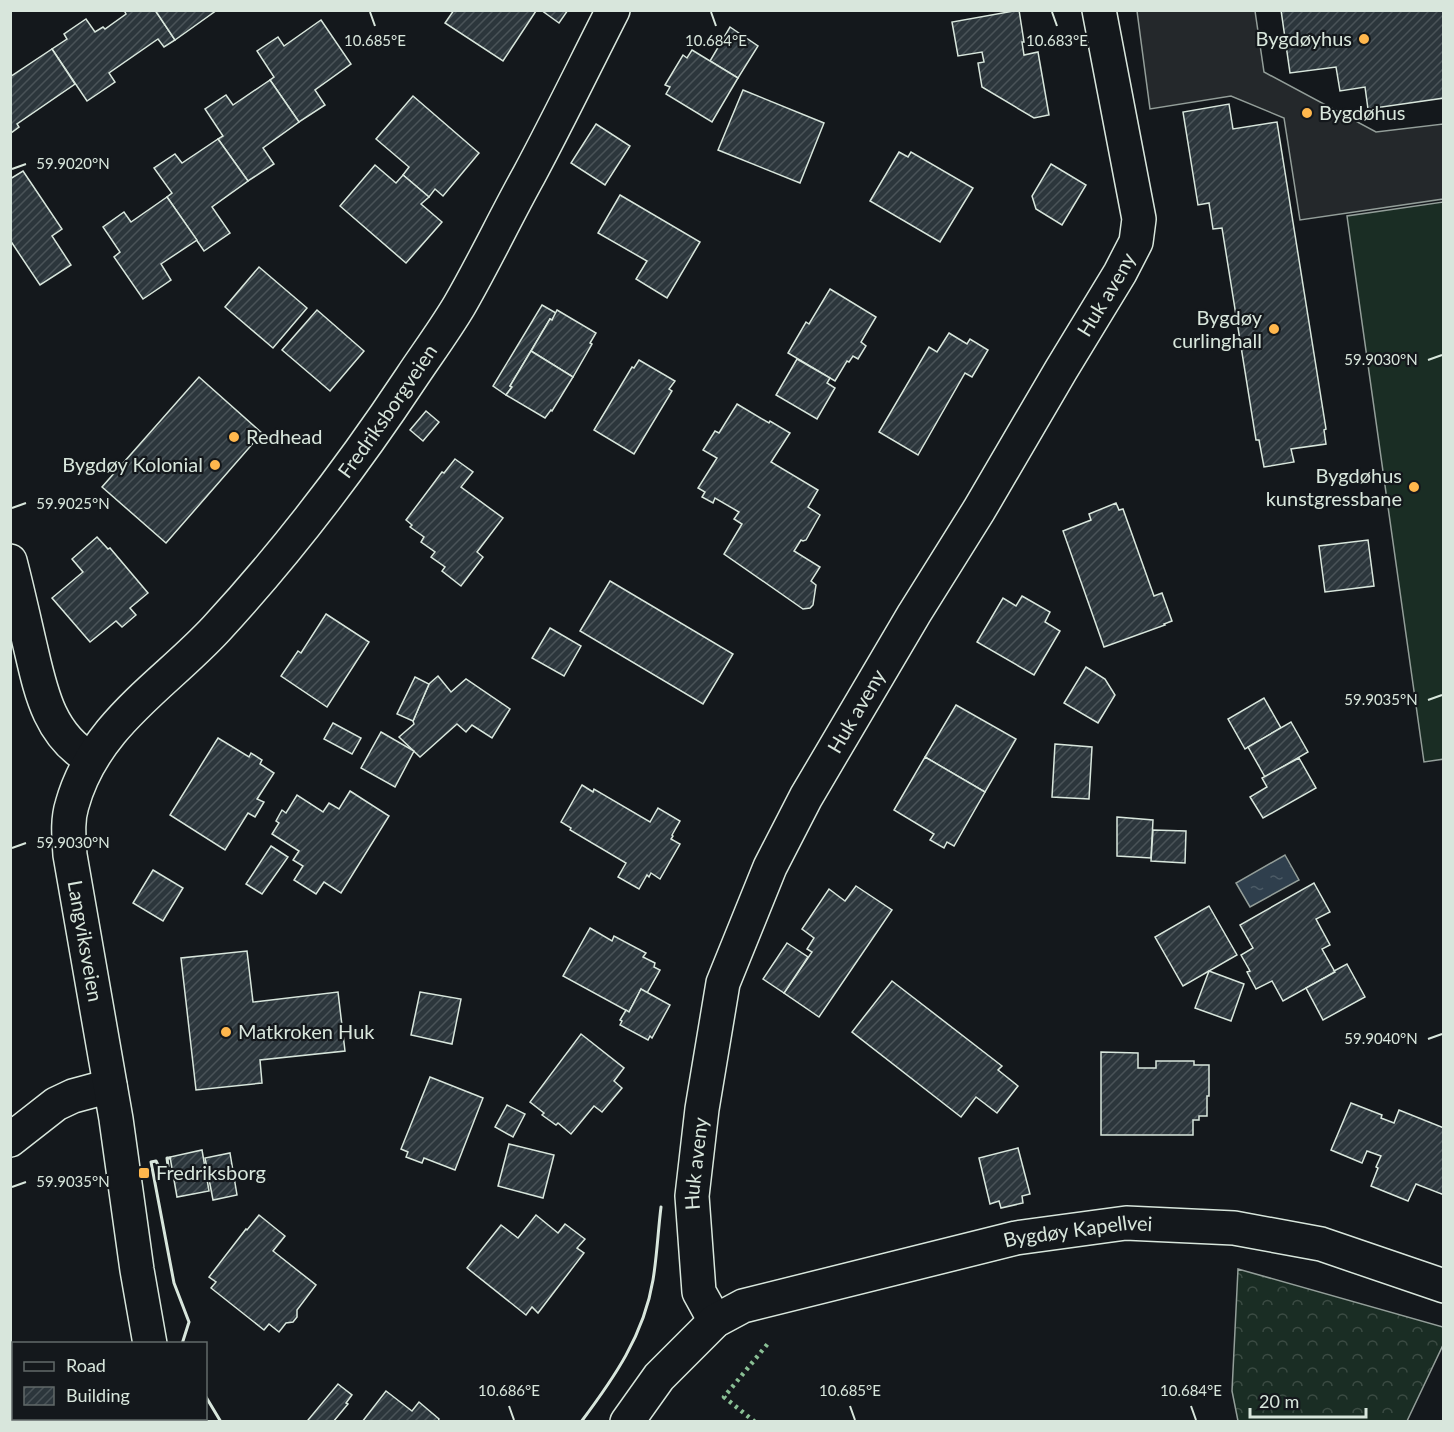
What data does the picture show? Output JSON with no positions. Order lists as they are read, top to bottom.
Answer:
{
  "streets": {
    "street": [
      "Huk aveny",
      "Fredriksborgveien",
      "Langviksveien",
      "Bygdøy Kapellvei"
    ]
  },
  "crossings": [
    ["Huk aveny", "Bygdøy Kapellvei"],
    ["Fredriksborgveien", "Langviksveien"]
  ],
  "places": {
    "other": [
      "Bygdøyhus",
      "Bygdøhus",
      "Bygdøy curlinghall",
      "Redhead",
      "Bygdøy Kolonial",
      "Bygdøhus kunstgressbane",
      "Matkroken Huk"
    ],
    "transit": ["Fredriksborg"]
  },
  "legend": ["Road", "Building"],
  "scale_bar": "20 m",
  "coordinates": [
    "10.685°E",
    "10.684°E",
    "10.683°E",
    "59.9020°N",
    "59.9030°N",
    "59.9025°N",
    "59.9035°N",
    "59.9040°N",
    "10.686°E"
  ]
}
